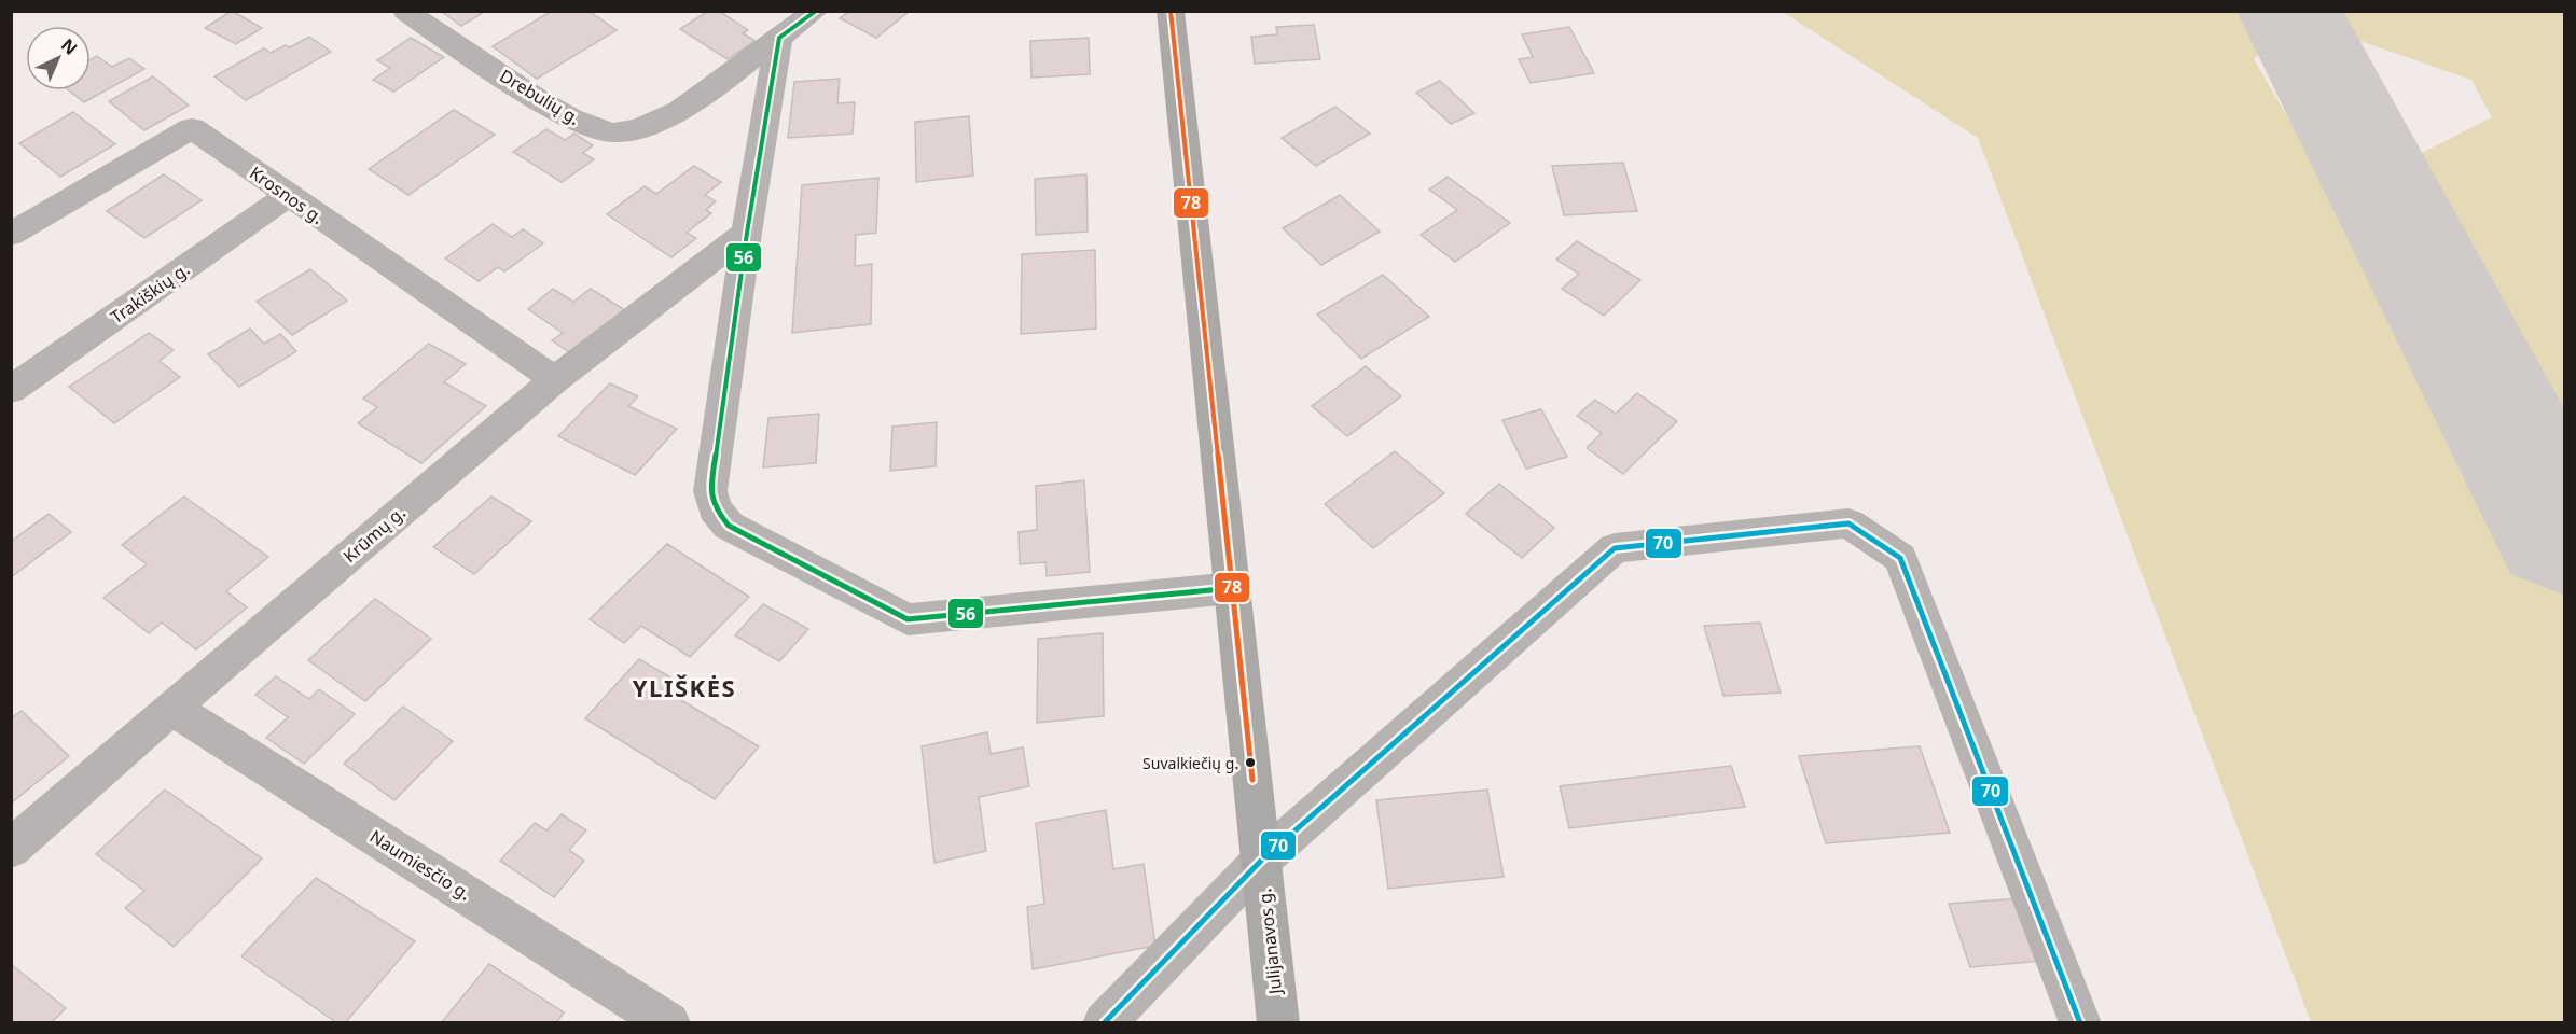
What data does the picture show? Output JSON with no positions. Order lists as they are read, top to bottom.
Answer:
{
  "streets": {
    "main road": ["Julijanavos g."],
    "street": [
      "Drebulių g.",
      "Krosnos g.",
      "Trakiškių g.",
      "Krūmų g.",
      "Naumiesčio g."
    ]
  },
  "crossings": [
    ["Krosnos g.", "Trakiškių g."],
    ["Krosnos g.", "Krūmų g."],
    ["Krūmų g.", "Naumiesčio g."]
  ],
  "districts": ["YLIŠKĖS"],
  "places": ["Suvalkiečių g."],
  "lines": ["transit line 56", "transit line 78", "transit line 70"],
  "north": "top right"
}
